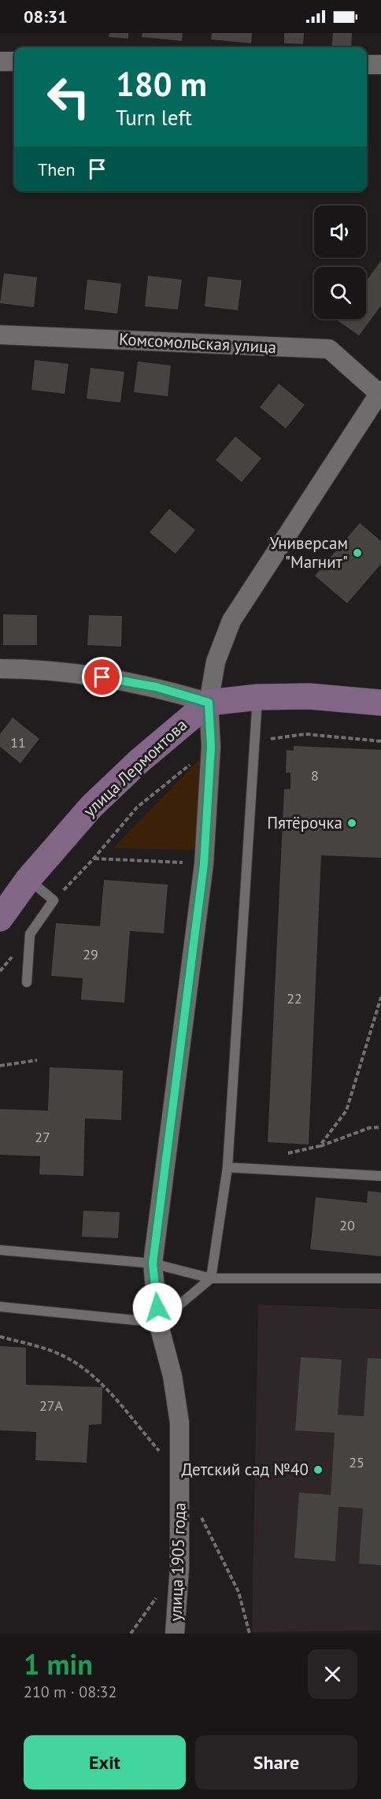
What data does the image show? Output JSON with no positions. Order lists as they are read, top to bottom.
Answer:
{
  "streets": {
    "main road": ["улица Лермонтова"],
    "street": ["Комсомольская улица", "улица 1905 года"]
  },
  "crossings": [
    ["улица Лермонтова", "улица 1905 года"]
  ],
  "places": ["Универсам \"Магнит\"", "Пятёрочка", "Детский сад №40"],
  "house_numbers": [
    "11",
    "8",
    "29",
    "22",
    "27",
    "20",
    "27А",
    "25"
  ],
  "page": {
    "status": "08:31",
    "turn": ["180 m", "Turn left"],
    "then": "Then",
    "heading": ["1 min", "210 m · 08:32"],
    "buttons": ["Exit", "Share"]
  }
}
